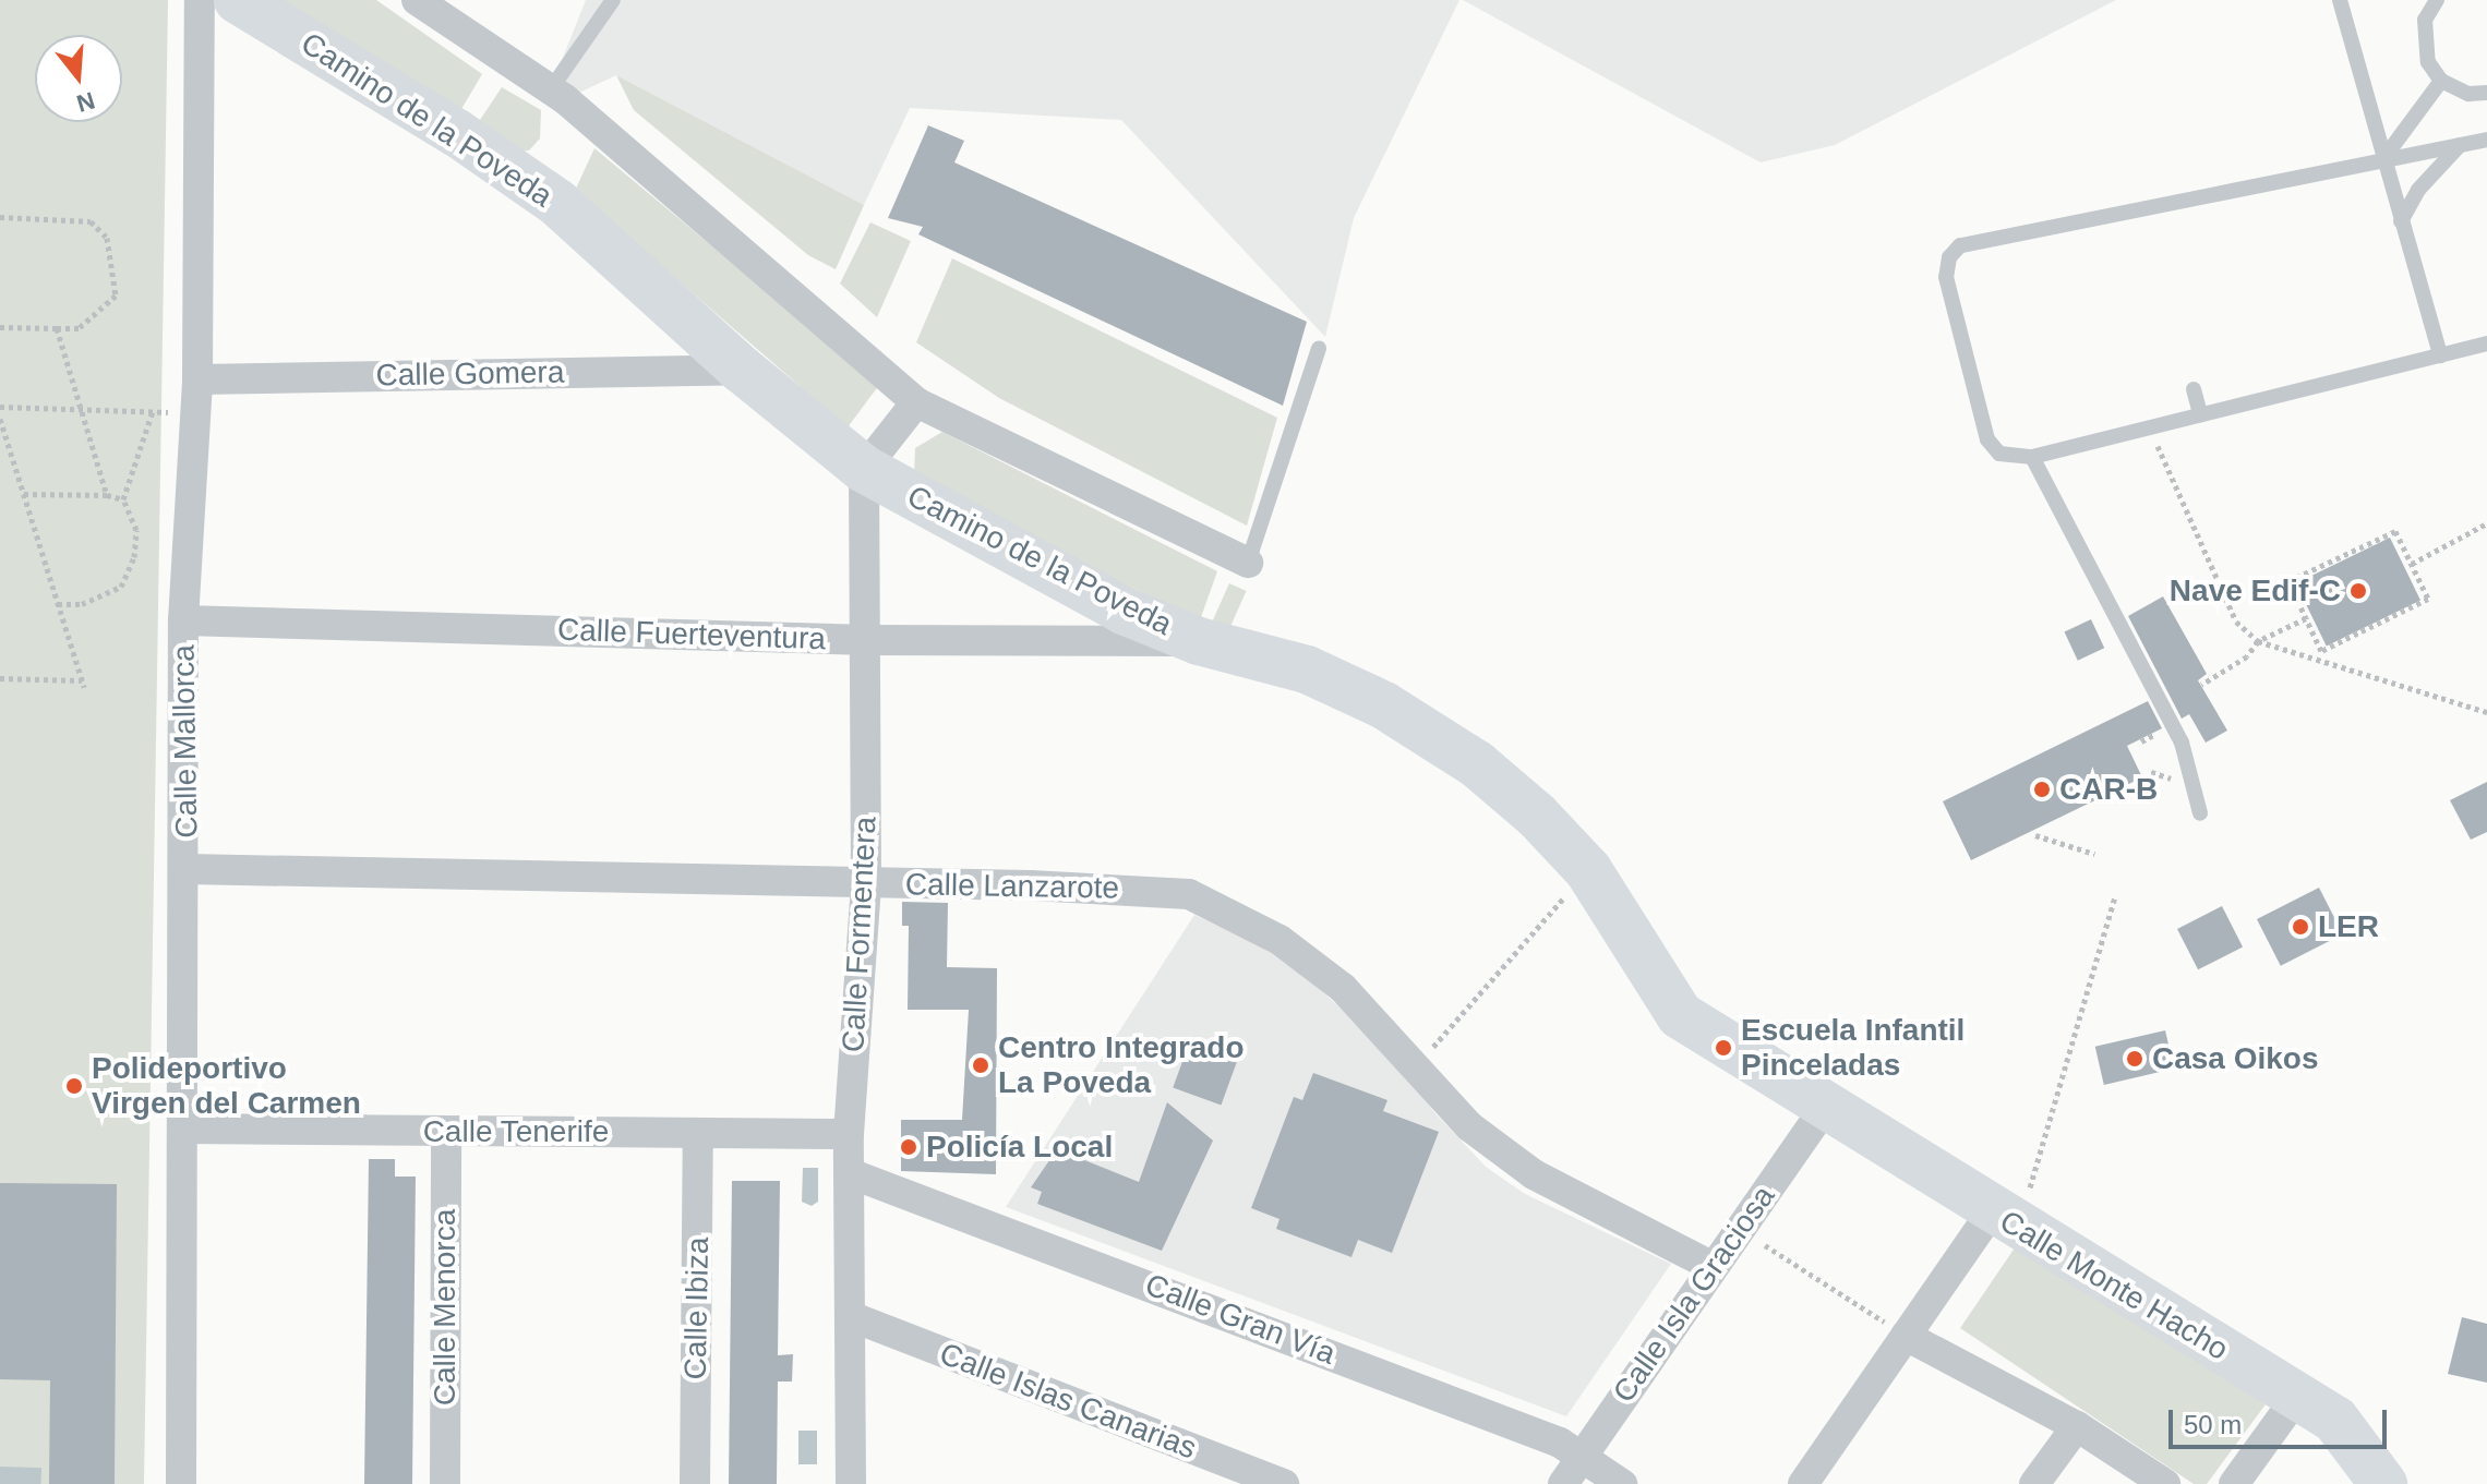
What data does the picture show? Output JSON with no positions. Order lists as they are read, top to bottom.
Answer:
{
  "streets": {
    "main road": ["Camino de la Poveda", "Calle Monte Hacho"],
    "street": [
      "Calle Gomera",
      "Calle Fuerteventura",
      "Calle Mallorca",
      "Calle Lanzarote",
      "Calle Formentera",
      "Calle Tenerife",
      "Calle Isla Graciosa",
      "Calle Menorca",
      "Calle Ibiza",
      "Calle Gran Vía",
      "Calle Islas Canarias"
    ]
  },
  "crossings": [
    ["Camino de la Poveda", "Calle Gomera"],
    ["Camino de la Poveda", "Calle Fuerteventura"],
    ["Camino de la Poveda", "Calle Formentera"],
    ["Camino de la Poveda", "Calle Monte Hacho"],
    ["Camino de la Poveda", "Calle Isla Graciosa"],
    ["Calle Gomera", "Calle Mallorca"],
    ["Calle Fuerteventura", "Calle Mallorca"],
    ["Calle Fuerteventura", "Calle Formentera"],
    ["Calle Mallorca", "Calle Lanzarote"],
    ["Calle Mallorca", "Calle Tenerife"],
    ["Calle Lanzarote", "Calle Formentera"],
    ["Calle Lanzarote", "Calle Isla Graciosa"],
    ["Calle Formentera", "Calle Tenerife"],
    ["Calle Formentera", "Calle Gran Vía"],
    ["Calle Formentera", "Calle Islas Canarias"],
    ["Calle Tenerife", "Calle Menorca"],
    ["Calle Tenerife", "Calle Ibiza"],
    ["Calle Monte Hacho", "Calle Isla Graciosa"],
    ["Calle Isla Graciosa", "Calle Gran Vía"]
  ],
  "places": [
    "Nave Edif-C",
    "CAR-B",
    "LER",
    "Escuela Infantil Pinceladas",
    "Casa Oikos",
    "Centro Integrado La Poveda",
    "Polideportivo Virgen del Carmen",
    "Policía Local"
  ],
  "scale_bar": "50 m",
  "north": "bottom"
}
